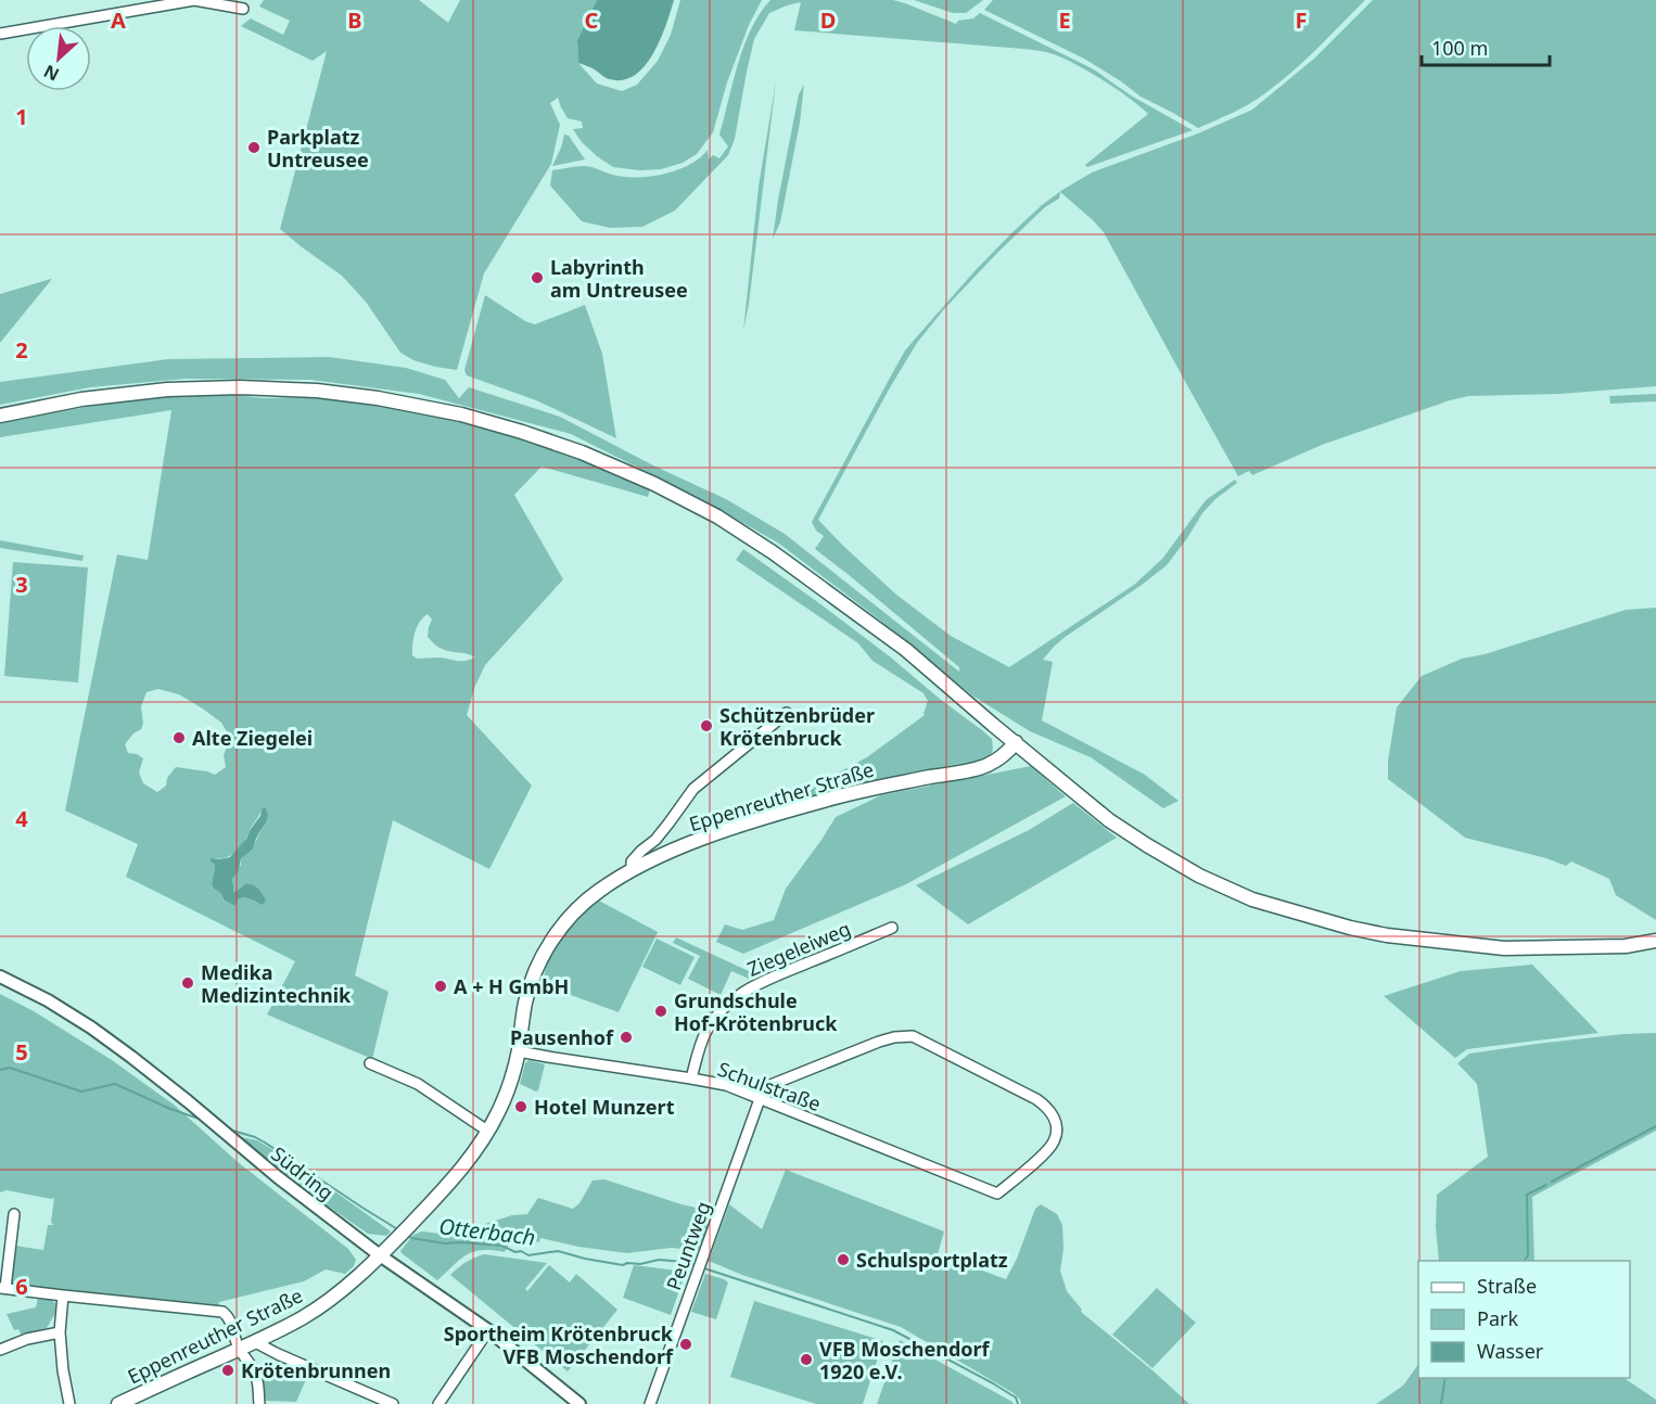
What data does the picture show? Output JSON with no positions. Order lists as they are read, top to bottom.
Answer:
{
  "streets": {
    "main road": ["Eppenreuther Straße"],
    "street": [
      "Ziegeleiweg",
      "Schulstraße",
      "Südring",
      "Peuntweg"
    ]
  },
  "crossings": [
    ["Eppenreuther Straße", "Schulstraße"],
    ["Eppenreuther Straße", "Südring"],
    ["Ziegeleiweg", "Schulstraße"],
    ["Schulstraße", "Peuntweg"]
  ],
  "water": ["Otterbach"],
  "places": [
    "Parkplatz Untreusee",
    "Labyrinth am Untreusee",
    "Schützenbrüder Krötenbruck",
    "Alte Ziegelei",
    "Medika Medizintechnik",
    "A + H GmbH",
    "Grundschule Hof-Krötenbruck",
    "Pausenhof",
    "Hotel Munzert",
    "Schulsportplatz",
    "Sportheim Krötenbruck VFB Moschendorf",
    "VFB Moschendorf 1920 e.V.",
    "Krötenbrunnen"
  ],
  "legend": ["Straße", "Park", "Wasser"],
  "scale_bar": "100 m",
  "north": "bottom left",
  "grid": {
    "columns": [
      "A",
      "B",
      "C",
      "D",
      "E",
      "F"
    ],
    "rows": [
      "1",
      "2",
      "3",
      "4",
      "5",
      "6"
    ]
  }
}
